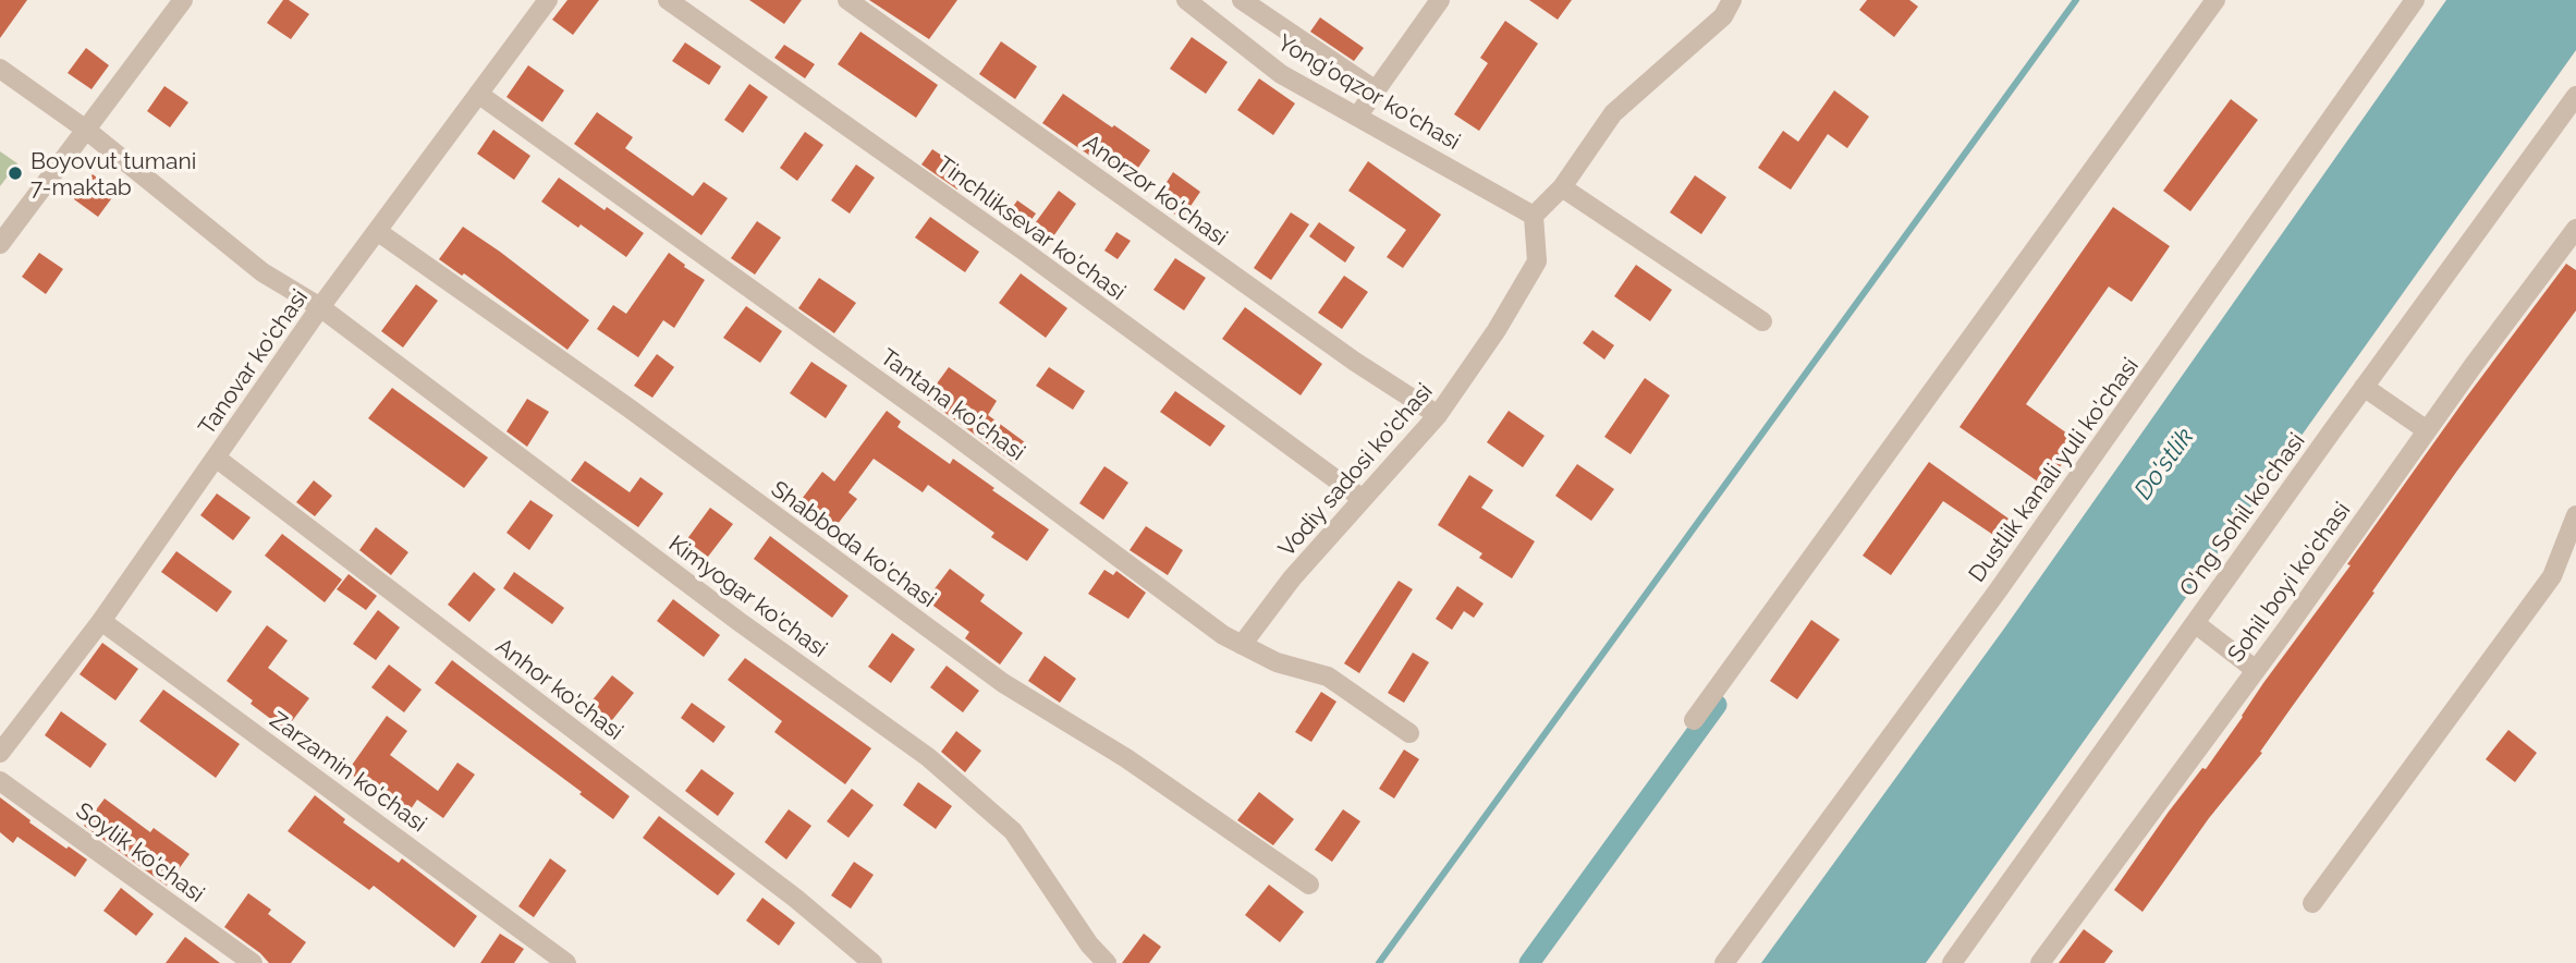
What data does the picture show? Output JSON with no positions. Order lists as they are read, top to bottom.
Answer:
{
  "streets": {
    "street": [
      "Yong'oqzor ko'chasi",
      "Anorzor ko'chasi",
      "Tinchliksevar ko'chasi",
      "Tanovar ko'chasi",
      "Tantana ko'chasi",
      "Vodiy sadosi ko'chasi",
      "Dustlik kanali yuli ko'chasi",
      "O'ng Sohil ko'chasi",
      "Shabboda ko'chasi",
      "Sohil boyi ko'chasi",
      "Kimyogar ko'chasi",
      "Anhor ko'chasi",
      "Zarzamin ko'chasi",
      "Soylik ko'chasi"
    ]
  },
  "crossings": [
    ["Yong'oqzor ko'chasi", "Vodiy sadosi ko'chasi"],
    ["Anorzor ko'chasi", "Vodiy sadosi ko'chasi"],
    ["Tinchliksevar ko'chasi", "Vodiy sadosi ko'chasi"],
    ["Tanovar ko'chasi", "Tantana ko'chasi"],
    ["Tanovar ko'chasi", "Shabboda ko'chasi"],
    ["Tanovar ko'chasi", "Kimyogar ko'chasi"],
    ["Tanovar ko'chasi", "Anhor ko'chasi"],
    ["Tanovar ko'chasi", "Zarzamin ko'chasi"],
    ["Tantana ko'chasi", "Vodiy sadosi ko'chasi"]
  ],
  "water": ["Do'stlik"],
  "places": ["Boyovut tumani 7-maktab"]
}
